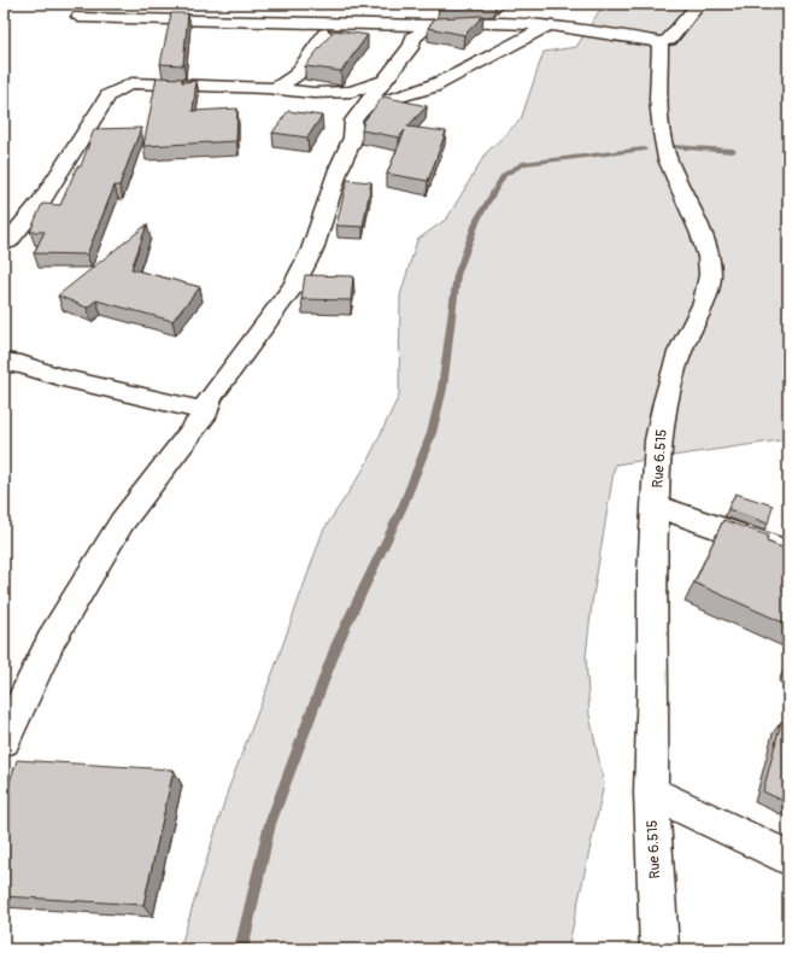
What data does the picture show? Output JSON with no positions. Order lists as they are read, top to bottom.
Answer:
{
  "streets": {
    "street": ["Rue 6.515"]
  }
}
